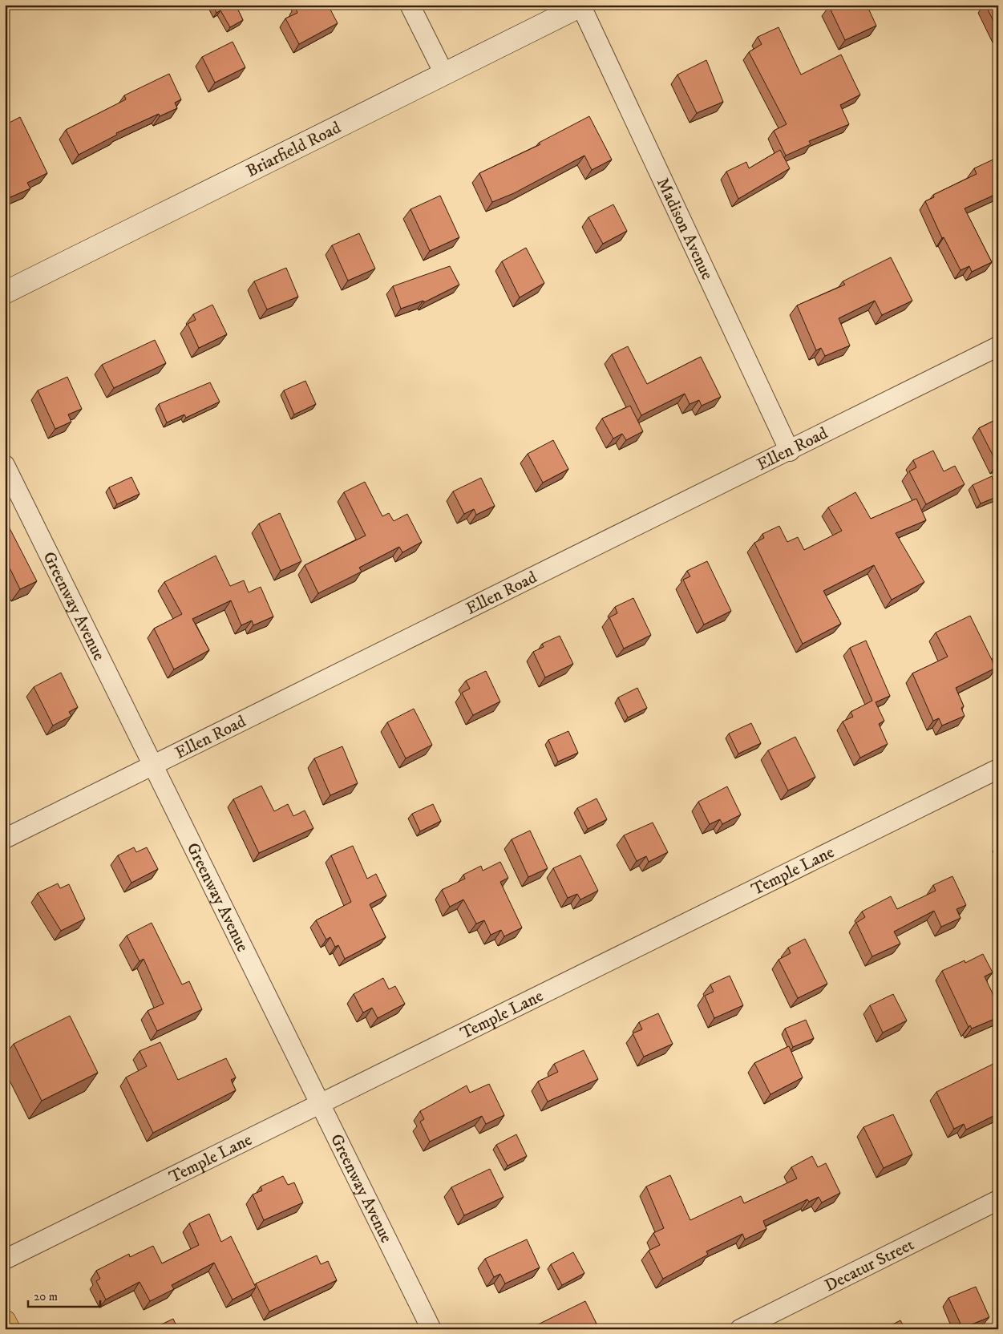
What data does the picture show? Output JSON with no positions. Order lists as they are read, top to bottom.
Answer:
{
  "streets": {
    "main road": ["Briarfield Road"],
    "street": [
      "Madison Avenue",
      "Ellen Road",
      "Greenway Avenue",
      "Temple Lane",
      "Decatur Street"
    ]
  },
  "crossings": [
    ["Briarfield Road", "Madison Avenue"],
    ["Madison Avenue", "Ellen Road"],
    ["Ellen Road", "Greenway Avenue"],
    ["Greenway Avenue", "Temple Lane"]
  ],
  "scale_bar": "20 m"
}
